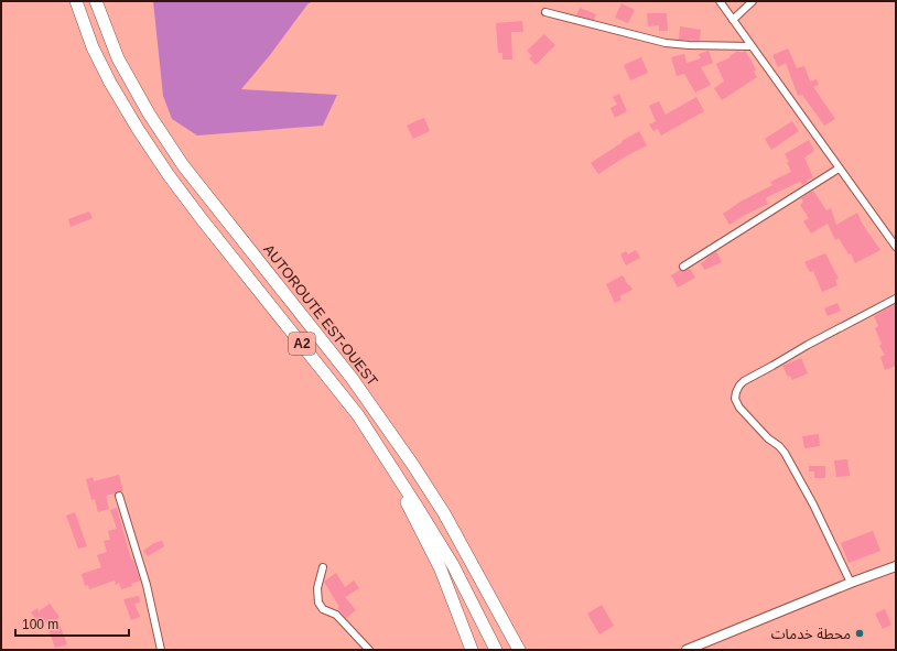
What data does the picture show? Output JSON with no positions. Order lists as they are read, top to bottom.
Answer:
{
  "streets": {
    "highway": ["AUTOROUTE EST-OUEST", "A2"]
  },
  "places": ["محطة خدمات"],
  "scale_bar": "100 m"
}
